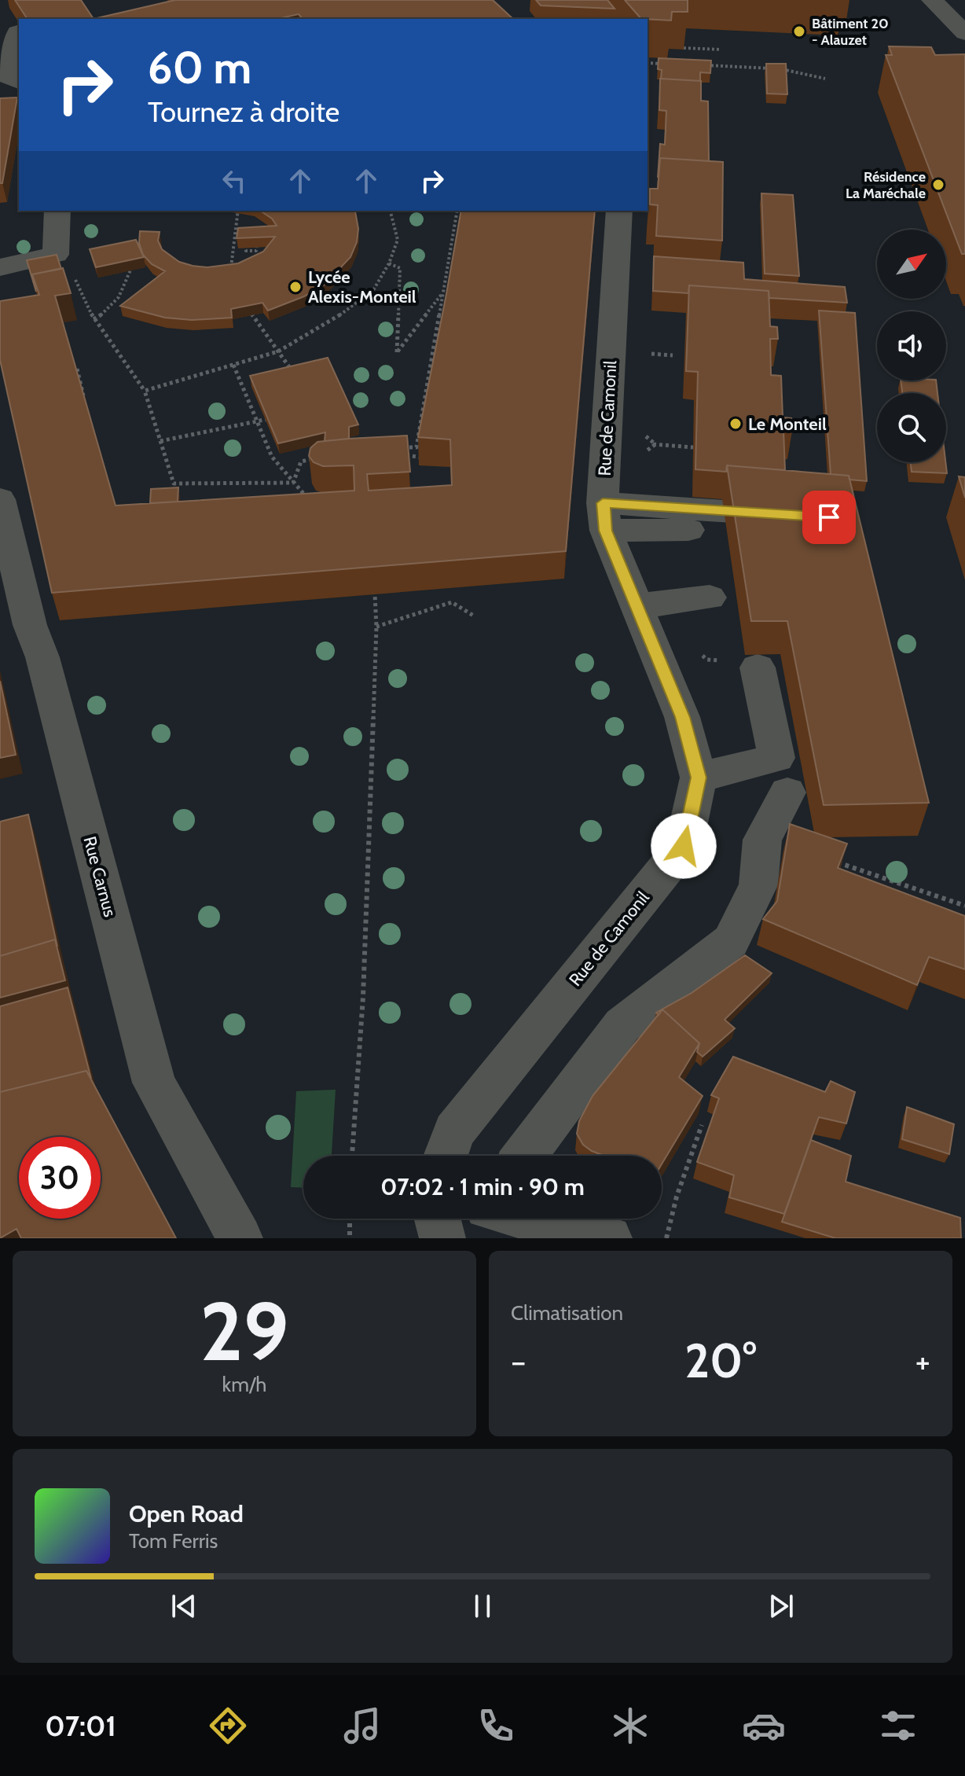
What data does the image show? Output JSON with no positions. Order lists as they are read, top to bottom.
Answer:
{
  "streets": {
    "street": ["Rue de Camonil", "Rue Carnus"]
  },
  "places": [
    "Bâtiment 20 - Alauzet",
    "Résidence La Maréchale",
    "Lycée Alexis-Monteil",
    "Le Monteil"
  ],
  "north": "top right",
  "page": {
    "turn": ["60 m", "Tournez à droite"],
    "limit": "30",
    "trip": "07:02 · 1 min · 90 m",
    "tile": [
      ["29", "km/h"],
      "Climatisation"
    ],
    "heat": ["−", "20°", "+"],
    "song": ["Open Road", "Tom Ferris"],
    "tabs": "07:01"
  }
}
